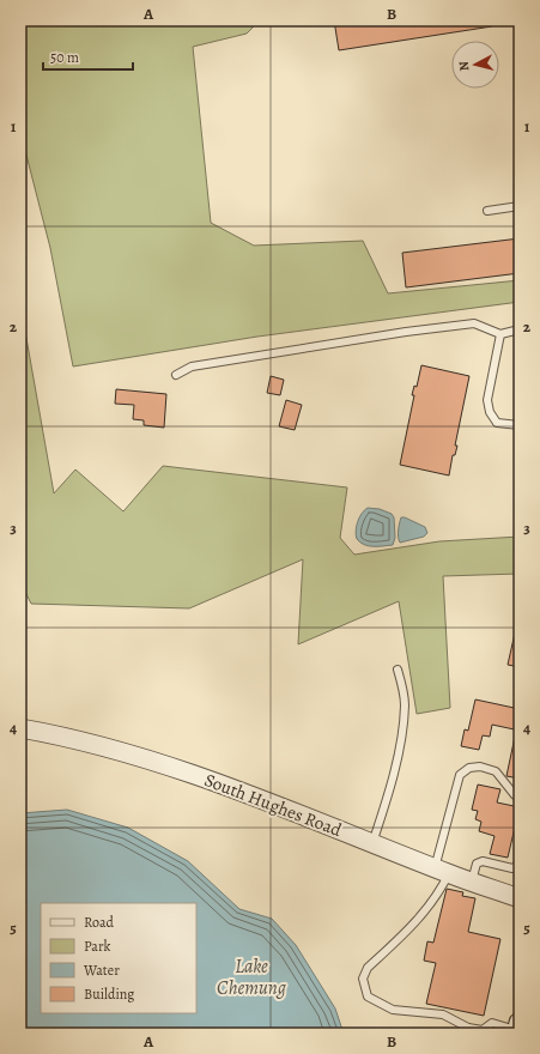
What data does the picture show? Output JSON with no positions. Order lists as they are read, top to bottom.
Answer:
{
  "streets": {
    "street": ["South Hughes Road"]
  },
  "water": ["Lake Chemung"],
  "legend": [
    "Road",
    "Park",
    "Water",
    "Building"
  ],
  "scale_bar": "50 m",
  "north": "left",
  "grid": {
    "columns": ["A", "B"],
    "rows": [
      "1",
      "2",
      "3",
      "4",
      "5"
    ]
  }
}
